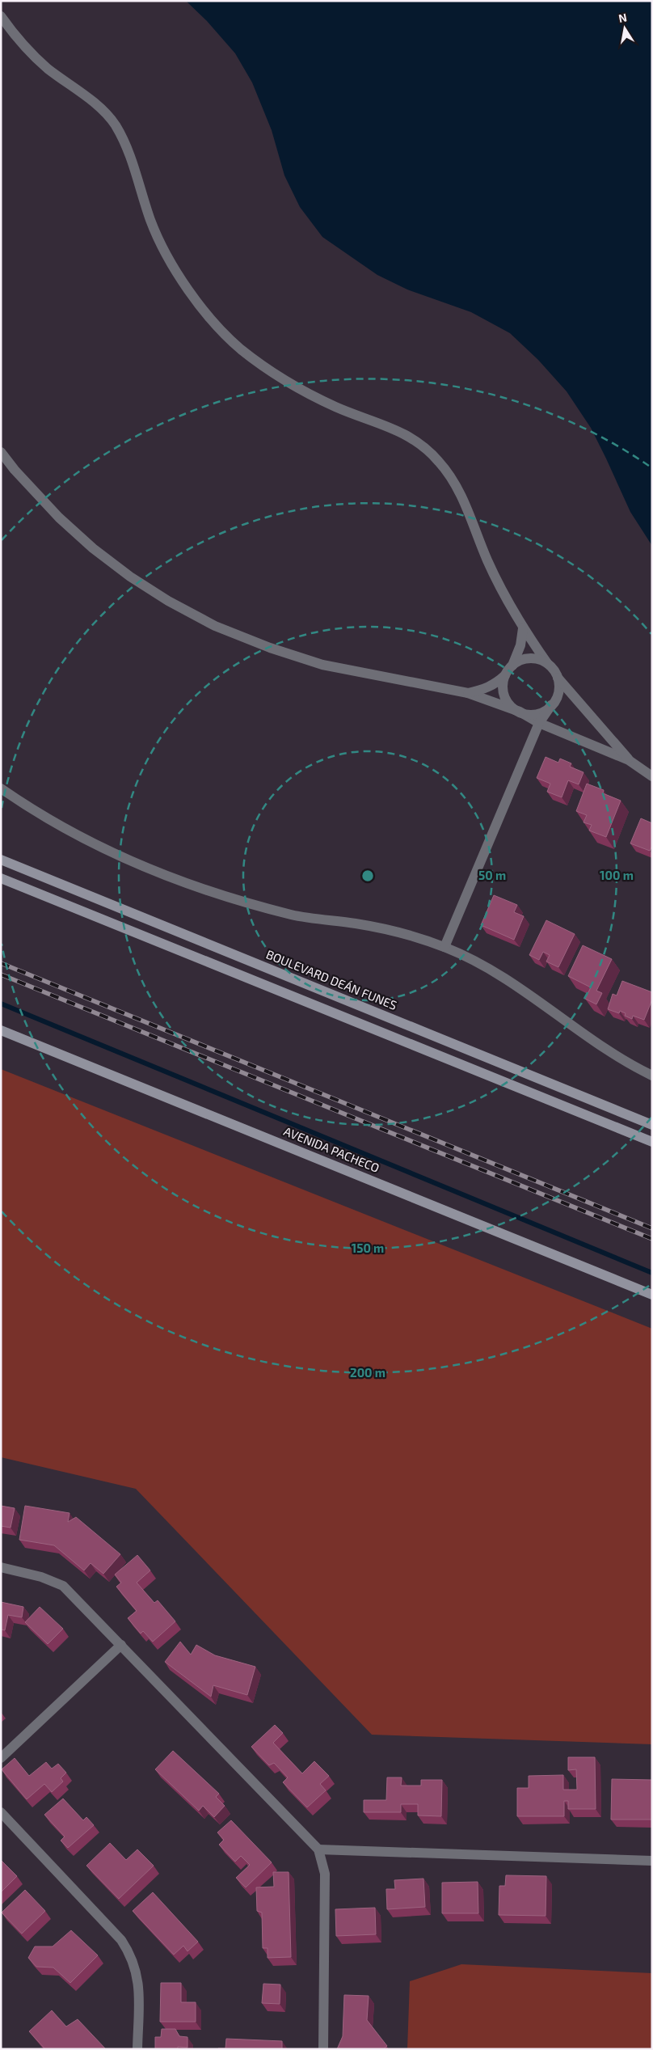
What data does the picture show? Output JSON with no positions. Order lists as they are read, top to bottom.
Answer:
{
  "streets": {
    "main road": ["BOULEVARD DEÁN FUNES", "AVENIDA PACHECO"]
  },
  "north": "top",
  "rings": [
    "50 m",
    "100 m",
    "150 m",
    "200 m"
  ]
}
